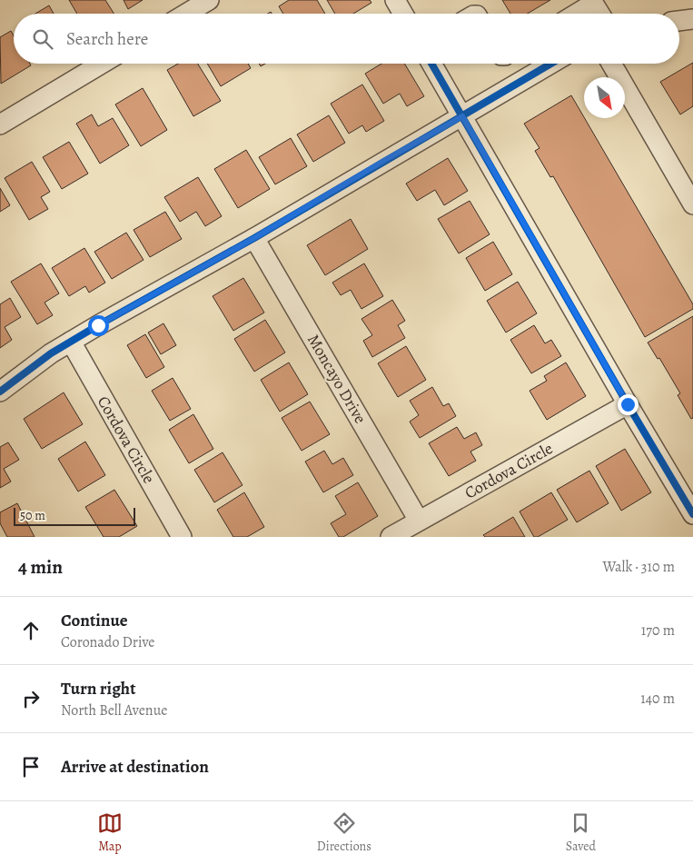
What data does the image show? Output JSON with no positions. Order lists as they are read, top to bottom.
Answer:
{
  "streets": {
    "street": ["Moncayo Drive", "Cordova Circle"]
  },
  "crossings": [
    ["Moncayo Drive", "Cordova Circle"]
  ],
  "scale_bar": "50 m",
  "north": "bottom right",
  "page": {
    "search": "Search here",
    "scale": "50 m",
    "heading": ["4 min", "Walk · 310 m"],
    "list": [
      ["Continue", "Coronado Drive", "170 m"],
      ["Turn right", "North Bell Avenue", "140 m"],
      "Arrive at destination"
    ],
    "nav": ["Map", "Directions", "Saved"]
  }
}
